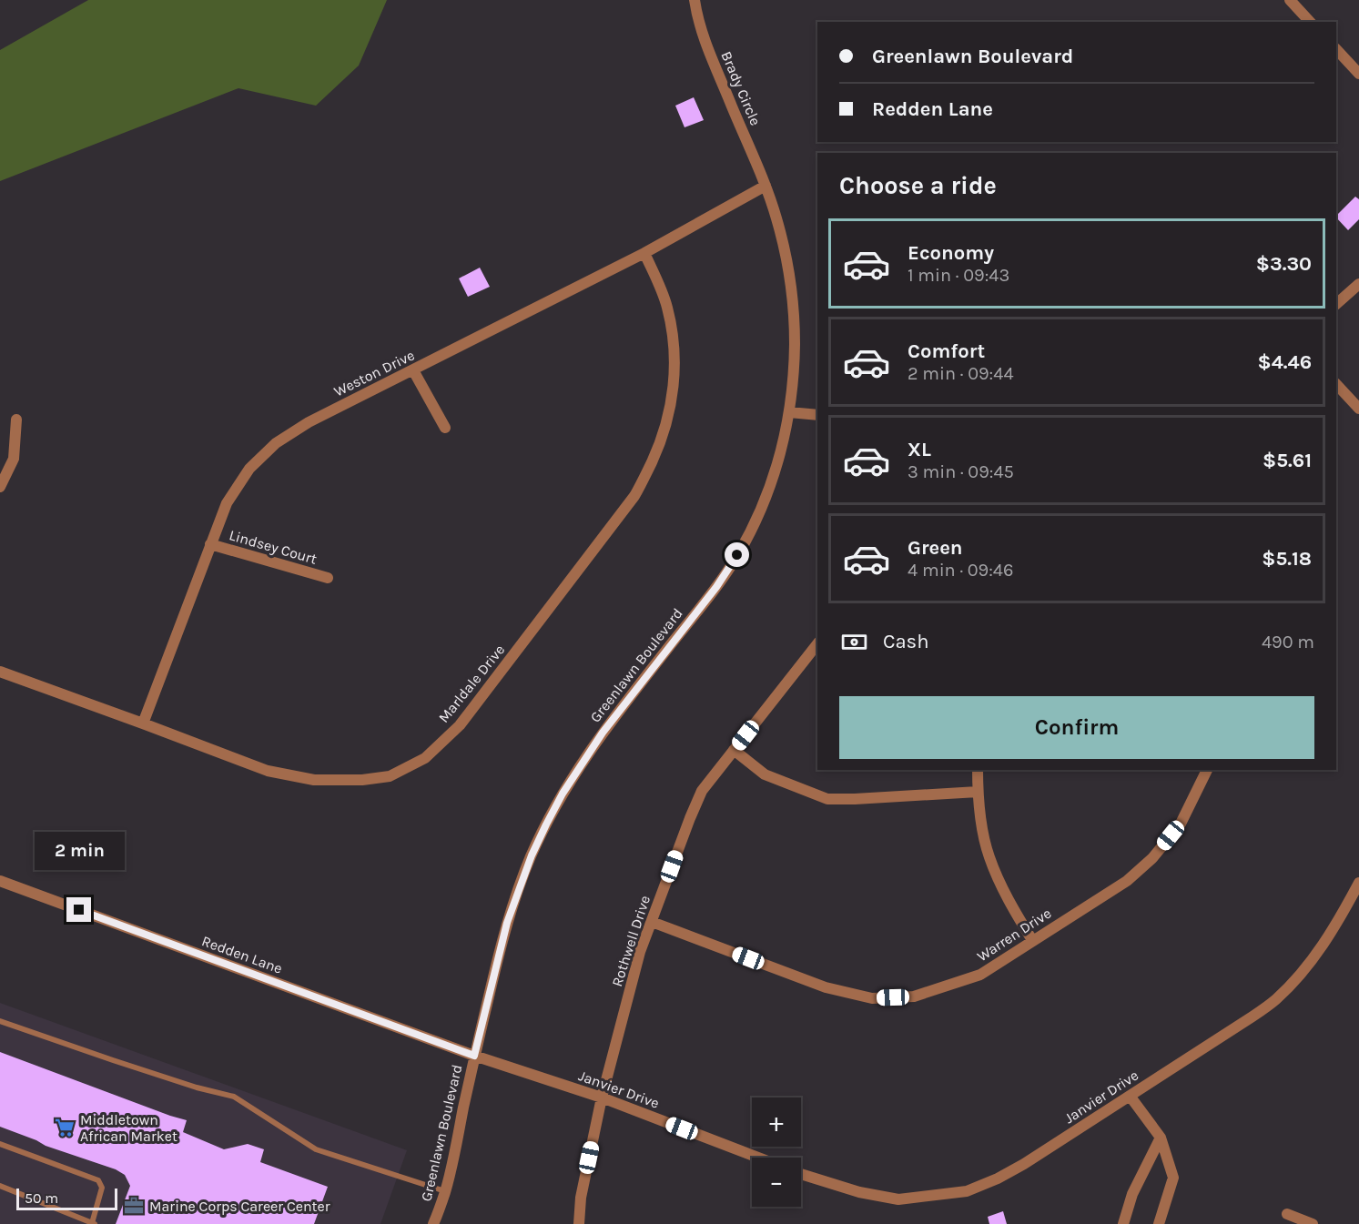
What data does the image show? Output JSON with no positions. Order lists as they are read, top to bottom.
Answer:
{
  "streets": {
    "street": [
      "Brady Circle",
      "Weston Drive",
      "Lindsey Court",
      "Greenlawn Boulevard",
      "Marldale Drive",
      "Warren Drive",
      "Rothwell Drive",
      "Redden Lane",
      "Janvier Drive"
    ]
  },
  "crossings": [
    ["Brady Circle", "Weston Drive"],
    ["Brady Circle", "Greenlawn Boulevard"],
    ["Weston Drive", "Lindsey Court"],
    ["Weston Drive", "Greenlawn Boulevard"],
    ["Weston Drive", "Marldale Drive"],
    ["Greenlawn Boulevard", "Redden Lane"],
    ["Greenlawn Boulevard", "Janvier Drive"],
    ["Warren Drive", "Rothwell Drive"],
    ["Rothwell Drive", "Janvier Drive"],
    ["Redden Lane", "Janvier Drive"]
  ],
  "places": {
    "supermarket": ["Middletown African Market"],
    "office": ["Marine Corps Career Center"]
  },
  "scale_bar": "50 m",
  "page": {
    "banner": ["Greenlawn Boulevard", "Redden Lane"],
    "heading": "Choose a ride",
    "list": [
      {
        "name": "Economy",
        "note": "1 min · 09:43",
        "value": "$3.30"
      },
      {
        "name": "Comfort",
        "note": "2 min · 09:44",
        "value": "$4.46"
      },
      {
        "name": "XL",
        "note": "3 min · 09:45",
        "value": "$5.61"
      },
      {
        "name": "Green",
        "note": "4 min · 09:46",
        "value": "$5.18"
      }
    ],
    "pay": ["Cash", "490 m"],
    "buttons": "Confirm",
    "bubble": "2 min",
    "map_buttons": ["+", "−"],
    "scale": "50 m"
  }
}
